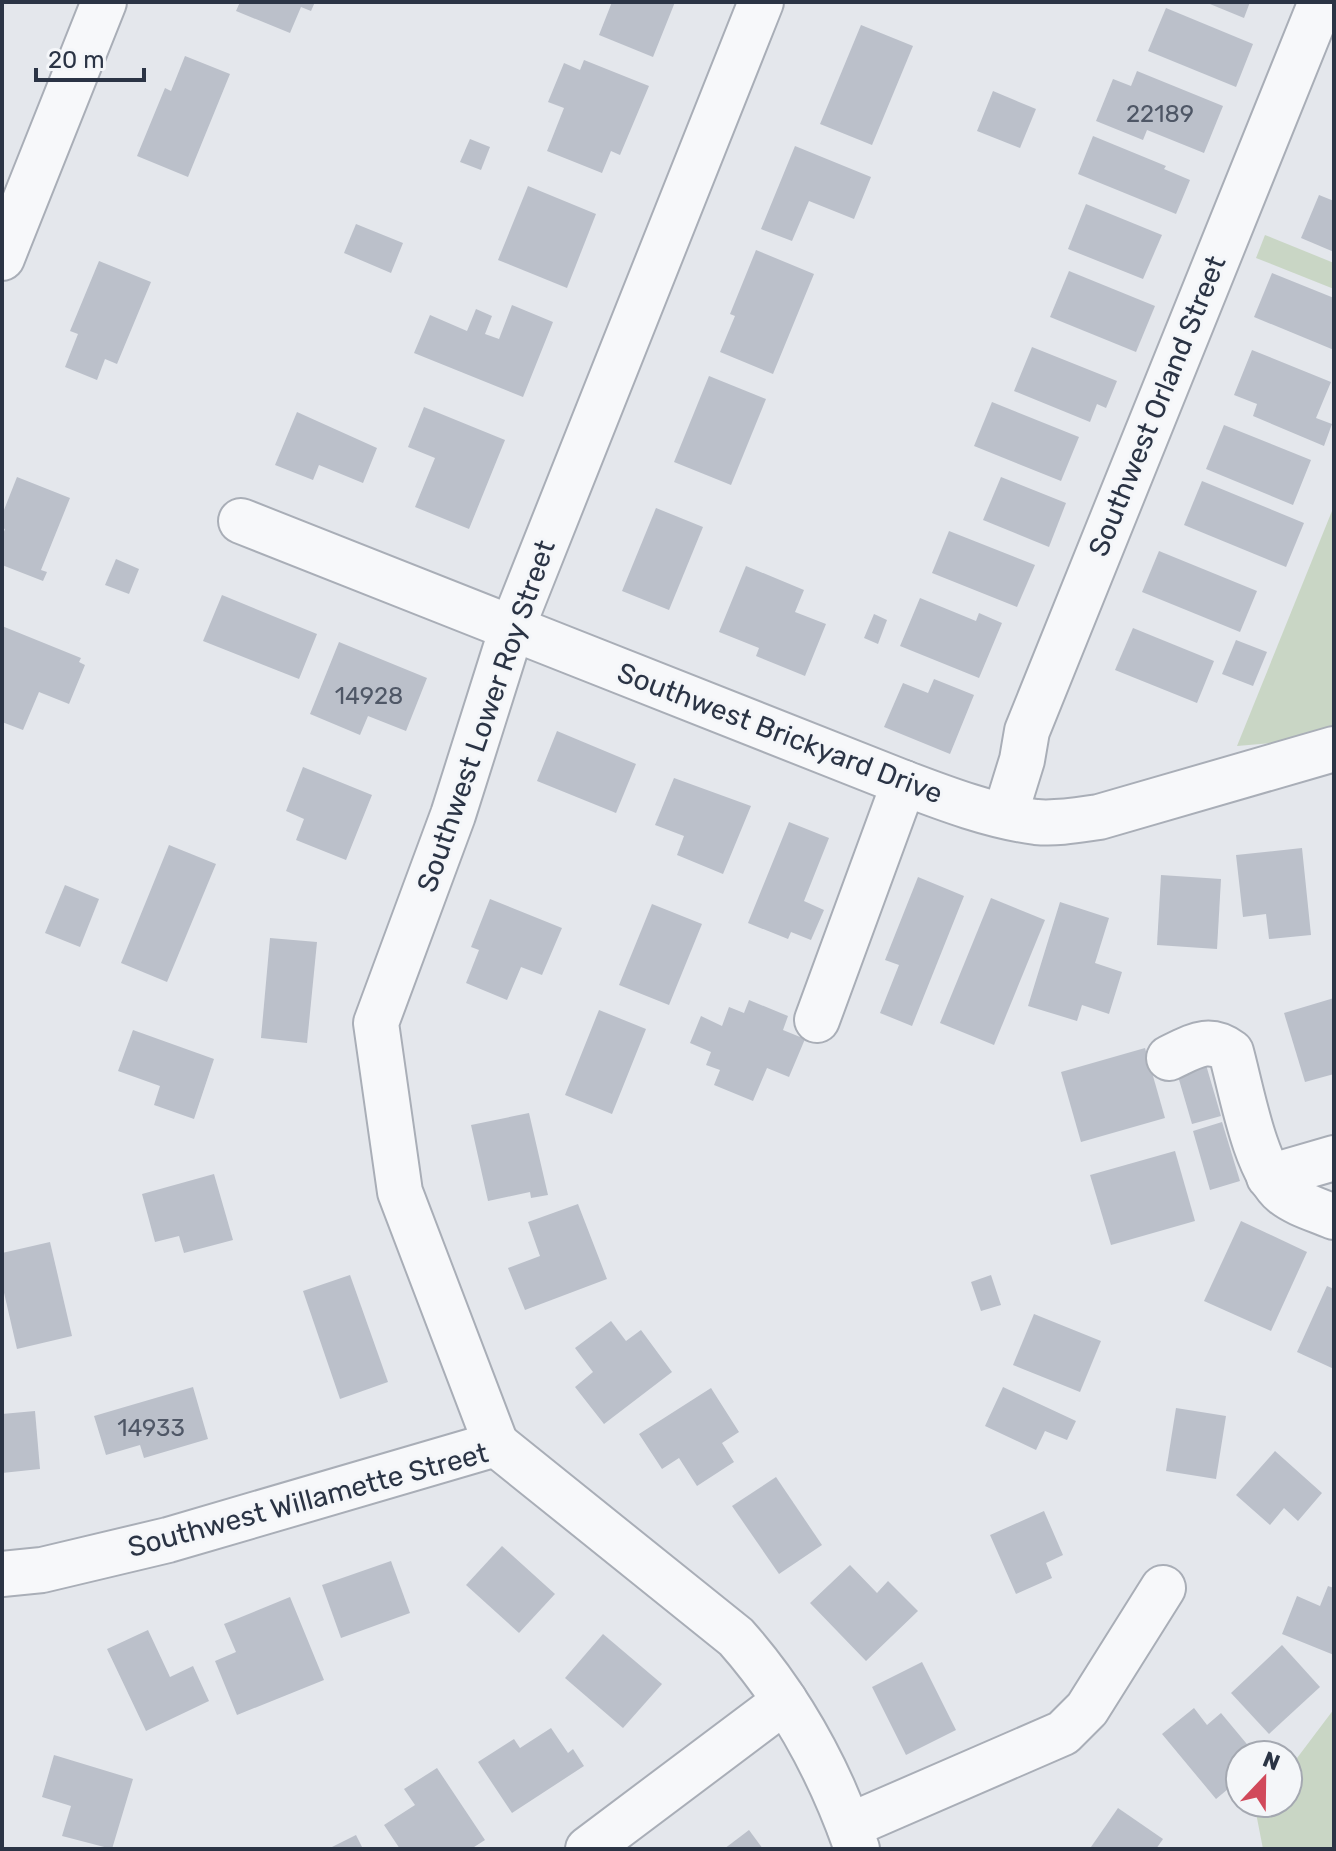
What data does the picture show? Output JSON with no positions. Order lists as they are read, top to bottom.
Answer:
{
  "streets": {
    "street": [
      "Southwest Orland Street",
      "Southwest Lower Roy Street",
      "Southwest Brickyard Drive",
      "Southwest Willamette Street"
    ]
  },
  "crossings": [
    ["Southwest Orland Street", "Southwest Brickyard Drive"],
    ["Southwest Lower Roy Street", "Southwest Brickyard Drive"],
    ["Southwest Lower Roy Street", "Southwest Willamette Street"]
  ],
  "house_numbers": ["22189", "14928", "14933"],
  "scale_bar": "20 m",
  "north": "top"
}
